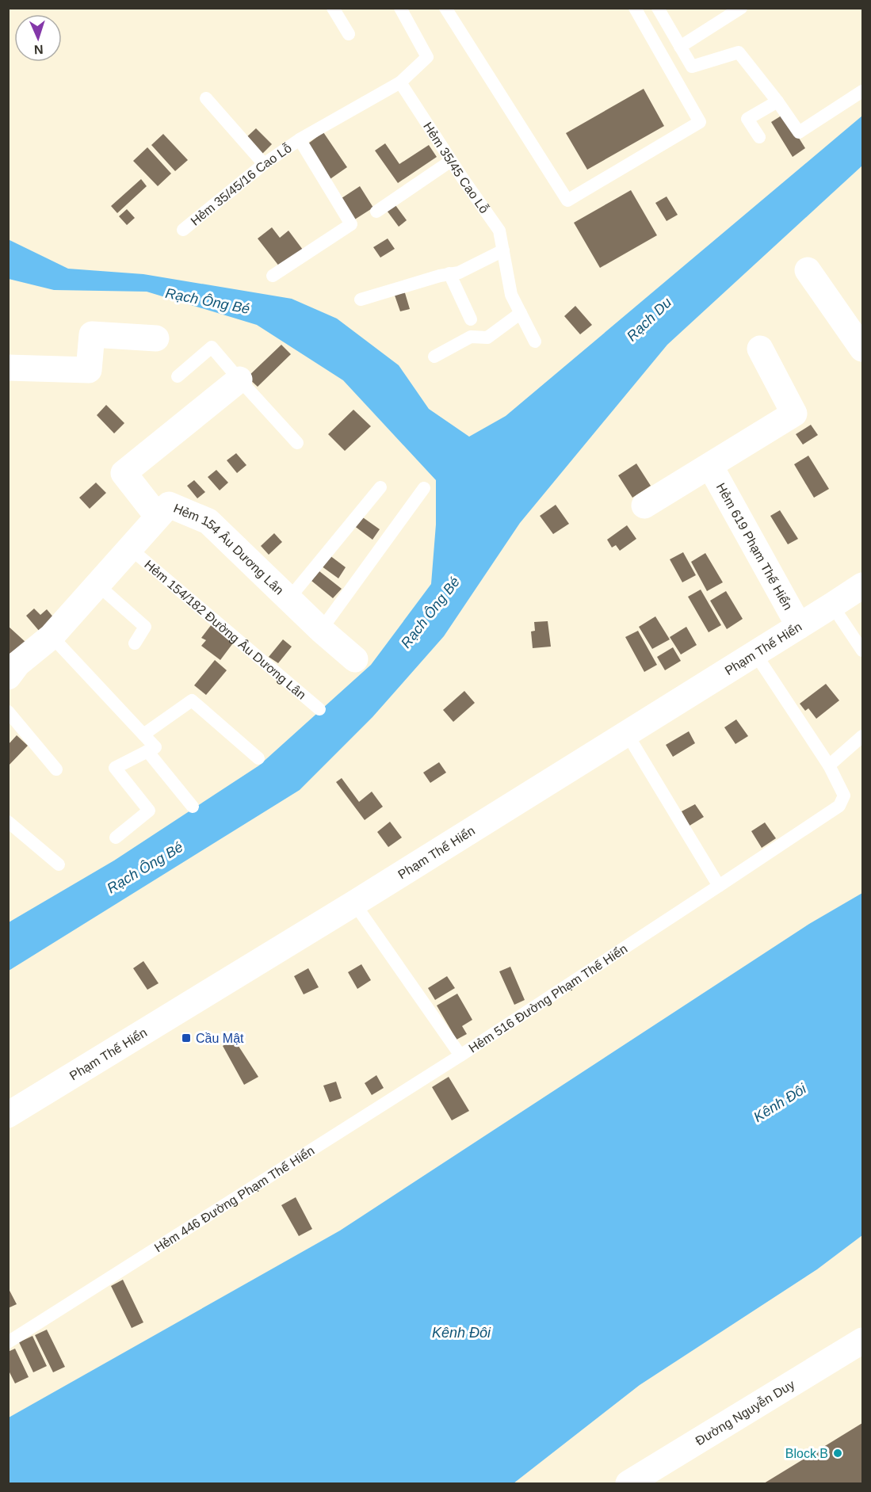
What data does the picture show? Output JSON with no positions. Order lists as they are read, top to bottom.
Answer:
{
  "streets": {
    "street": [
      "Hẻm 619 Phạm Thế Hiển",
      "Hẻm 154 Âu Dương Lân",
      "Phạm Thế Hiển",
      "Đường Nguyễn Duy"
    ],
    "lane": [
      "Hẻm 35/45 Cao Lỗ",
      "Hẻm 35/45/16 Cao Lỗ",
      "Hẻm 154/182 Đường Âu Dương Lân",
      "Hẻm 516 Đường Phạm Thế Hiển",
      "Hẻm 446 Đường Phạm Thế Hiển"
    ]
  },
  "crossings": [
    ["Hẻm 35/45 Cao Lỗ", "Hẻm 35/45/16 Cao Lỗ"],
    ["Hẻm 619 Phạm Thế Hiển", "Phạm Thế Hiển"],
    ["Hẻm 154 Âu Dương Lân", "Hẻm 154/182 Đường Âu Dương Lân"],
    ["Phạm Thế Hiển", "Hẻm 516 Đường Phạm Thế Hiển"],
    ["Hẻm 516 Đường Phạm Thế Hiển", "Hẻm 446 Đường Phạm Thế Hiển"]
  ],
  "water": ["Rạch Ông Bé", "Rạch Du", "Kênh Đôi"],
  "places": {
    "transit": ["Cầu Mật"],
    "other": ["Block B"]
  },
  "north": "bottom"
}
